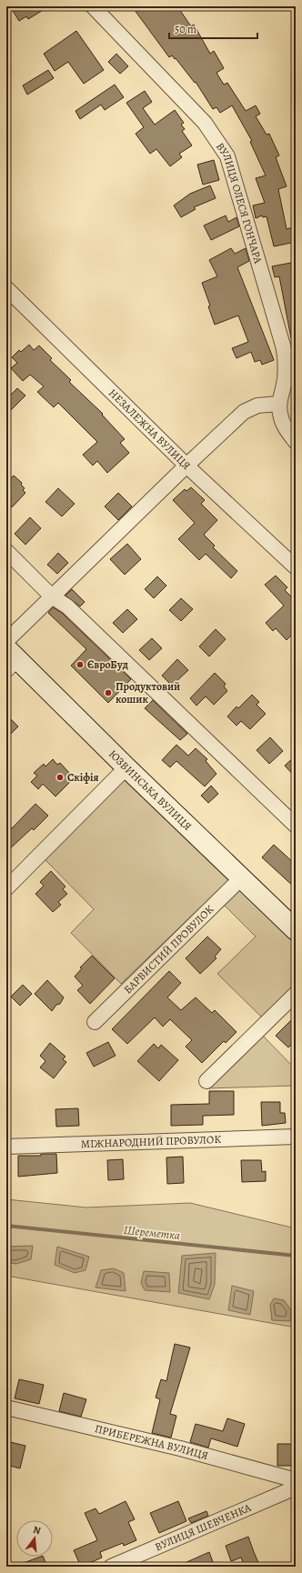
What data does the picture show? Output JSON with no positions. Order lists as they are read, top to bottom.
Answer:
{
  "streets": {
    "main road": ["ЮЗВИНСЬКА ВУЛИЦЯ"],
    "street": [
      "ВУЛИЦЯ ОЛЕСЯ ГОНЧАРА",
      "НЕЗАЛЕЖНА ВУЛИЦЯ",
      "БАРВИСТИЙ ПРОВУЛОК",
      "МІЖНАРОДНИЙ ПРОВУЛОК",
      "ПРИБЕРЕЖНА ВУЛИЦЯ",
      "ВУЛИЦЯ ШЕВЧЕНКА"
    ]
  },
  "crossings": [
    ["ЮЗВИНСЬКА ВУЛИЦЯ", "БАРВИСТИЙ ПРОВУЛОК"]
  ],
  "water": ["Шереметка"],
  "places": ["ЄвроБуд", "Продуктовий кошик", "Скіфія"],
  "scale_bar": "50 m",
  "north": "top"
}
